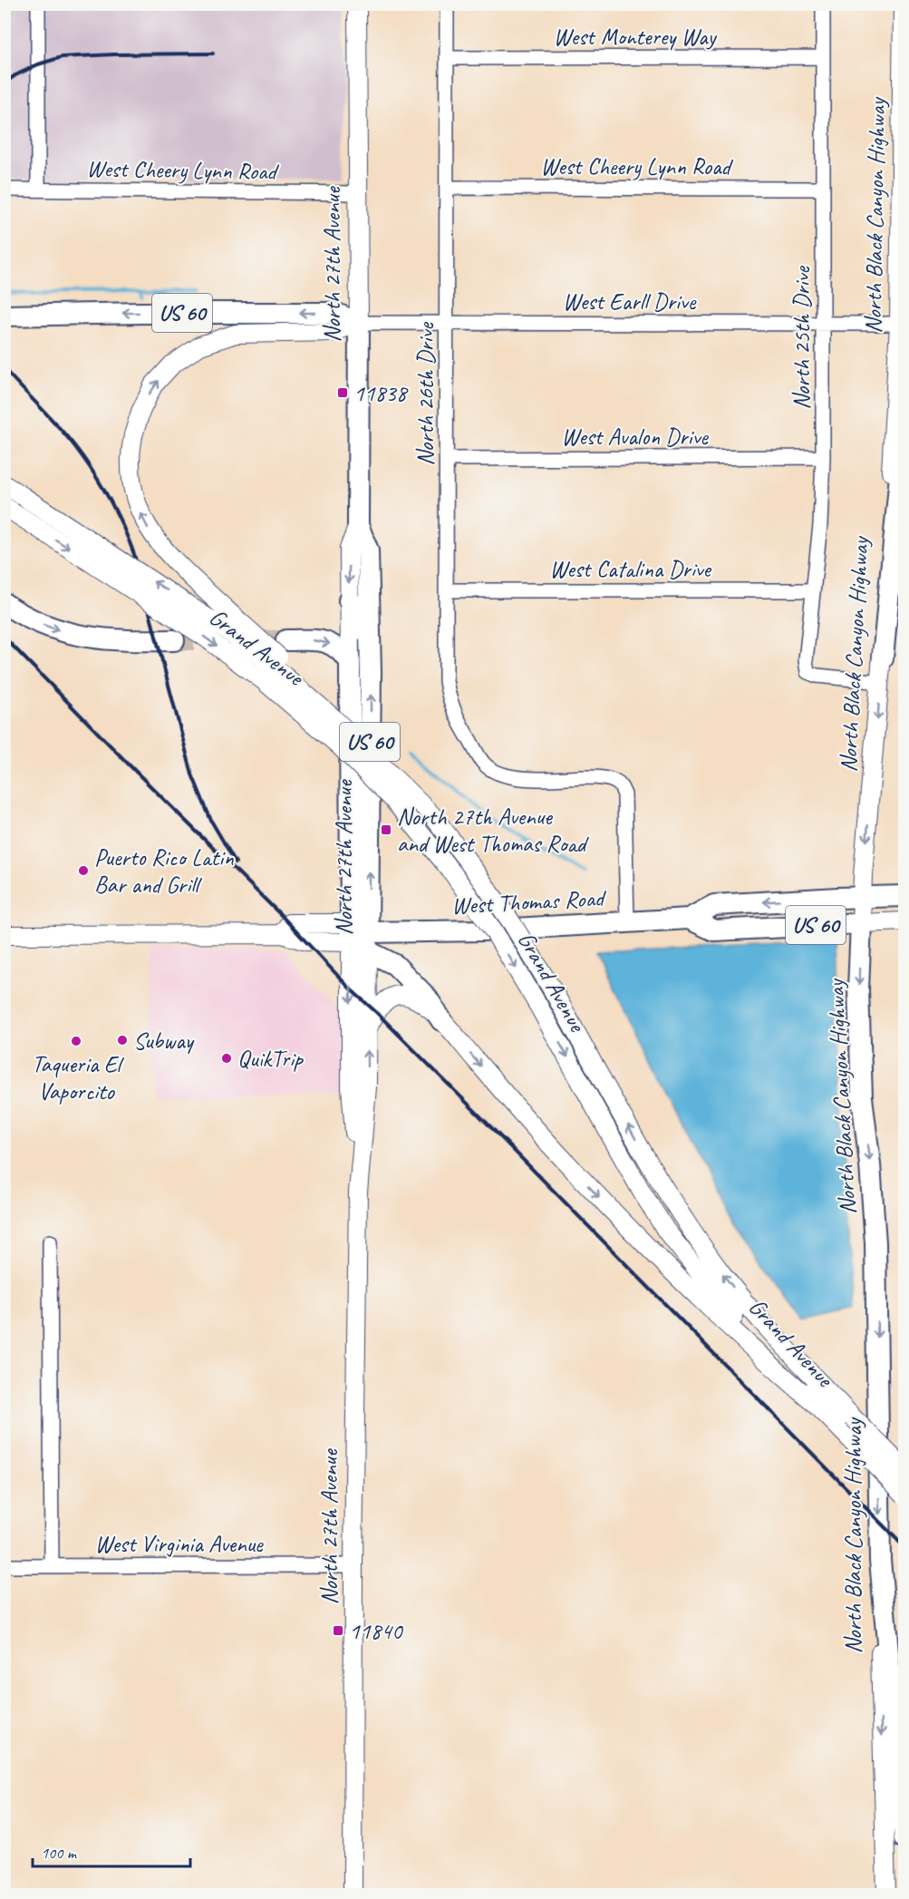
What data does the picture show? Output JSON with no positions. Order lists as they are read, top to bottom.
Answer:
{
  "streets": {
    "highway": [
      "North Black Canyon Highway",
      "North 27th Avenue",
      "US 60",
      "West Thomas Road"
    ],
    "main road": ["Grand Avenue"],
    "street": [
      "West Monterey Way",
      "West Cheery Lynn Road",
      "West Earll Drive",
      "North 25th Drive",
      "North 26th Drive",
      "West Avalon Drive",
      "West Catalina Drive",
      "West Virginia Avenue"
    ]
  },
  "crossings": [
    ["West Monterey Way", "North 25th Drive"],
    ["West Monterey Way", "North 26th Drive"],
    ["West Cheery Lynn Road", "North 27th Avenue"],
    ["West Cheery Lynn Road", "North 25th Drive"],
    ["West Cheery Lynn Road", "North 26th Drive"],
    ["North Black Canyon Highway", "West Earll Drive"],
    ["North Black Canyon Highway", "North 25th Drive"],
    ["North Black Canyon Highway", "West Thomas Road"],
    ["North 27th Avenue", "West Earll Drive"],
    ["North 27th Avenue", "US 60"],
    ["North 27th Avenue", "West Thomas Road"],
    ["North 27th Avenue", "West Virginia Avenue"],
    ["West Earll Drive", "US 60"],
    ["West Earll Drive", "North 25th Drive"],
    ["West Earll Drive", "North 26th Drive"],
    ["North 25th Drive", "West Avalon Drive"],
    ["North 25th Drive", "West Catalina Drive"],
    ["North 26th Drive", "West Avalon Drive"],
    ["North 26th Drive", "West Catalina Drive"],
    ["North 26th Drive", "West Thomas Road"]
  ],
  "one_way": ["North Black Canyon Highway"],
  "places": {
    "transit": ["11838", "North 27th Avenue and West Thomas Road", "11840"],
    "other": [
      "Puerto Rico Latin Bar and Grill",
      "Subway",
      "Taqueria El Vaporcito",
      "QuikTrip"
    ]
  },
  "scale_bar": "100 m"
}
